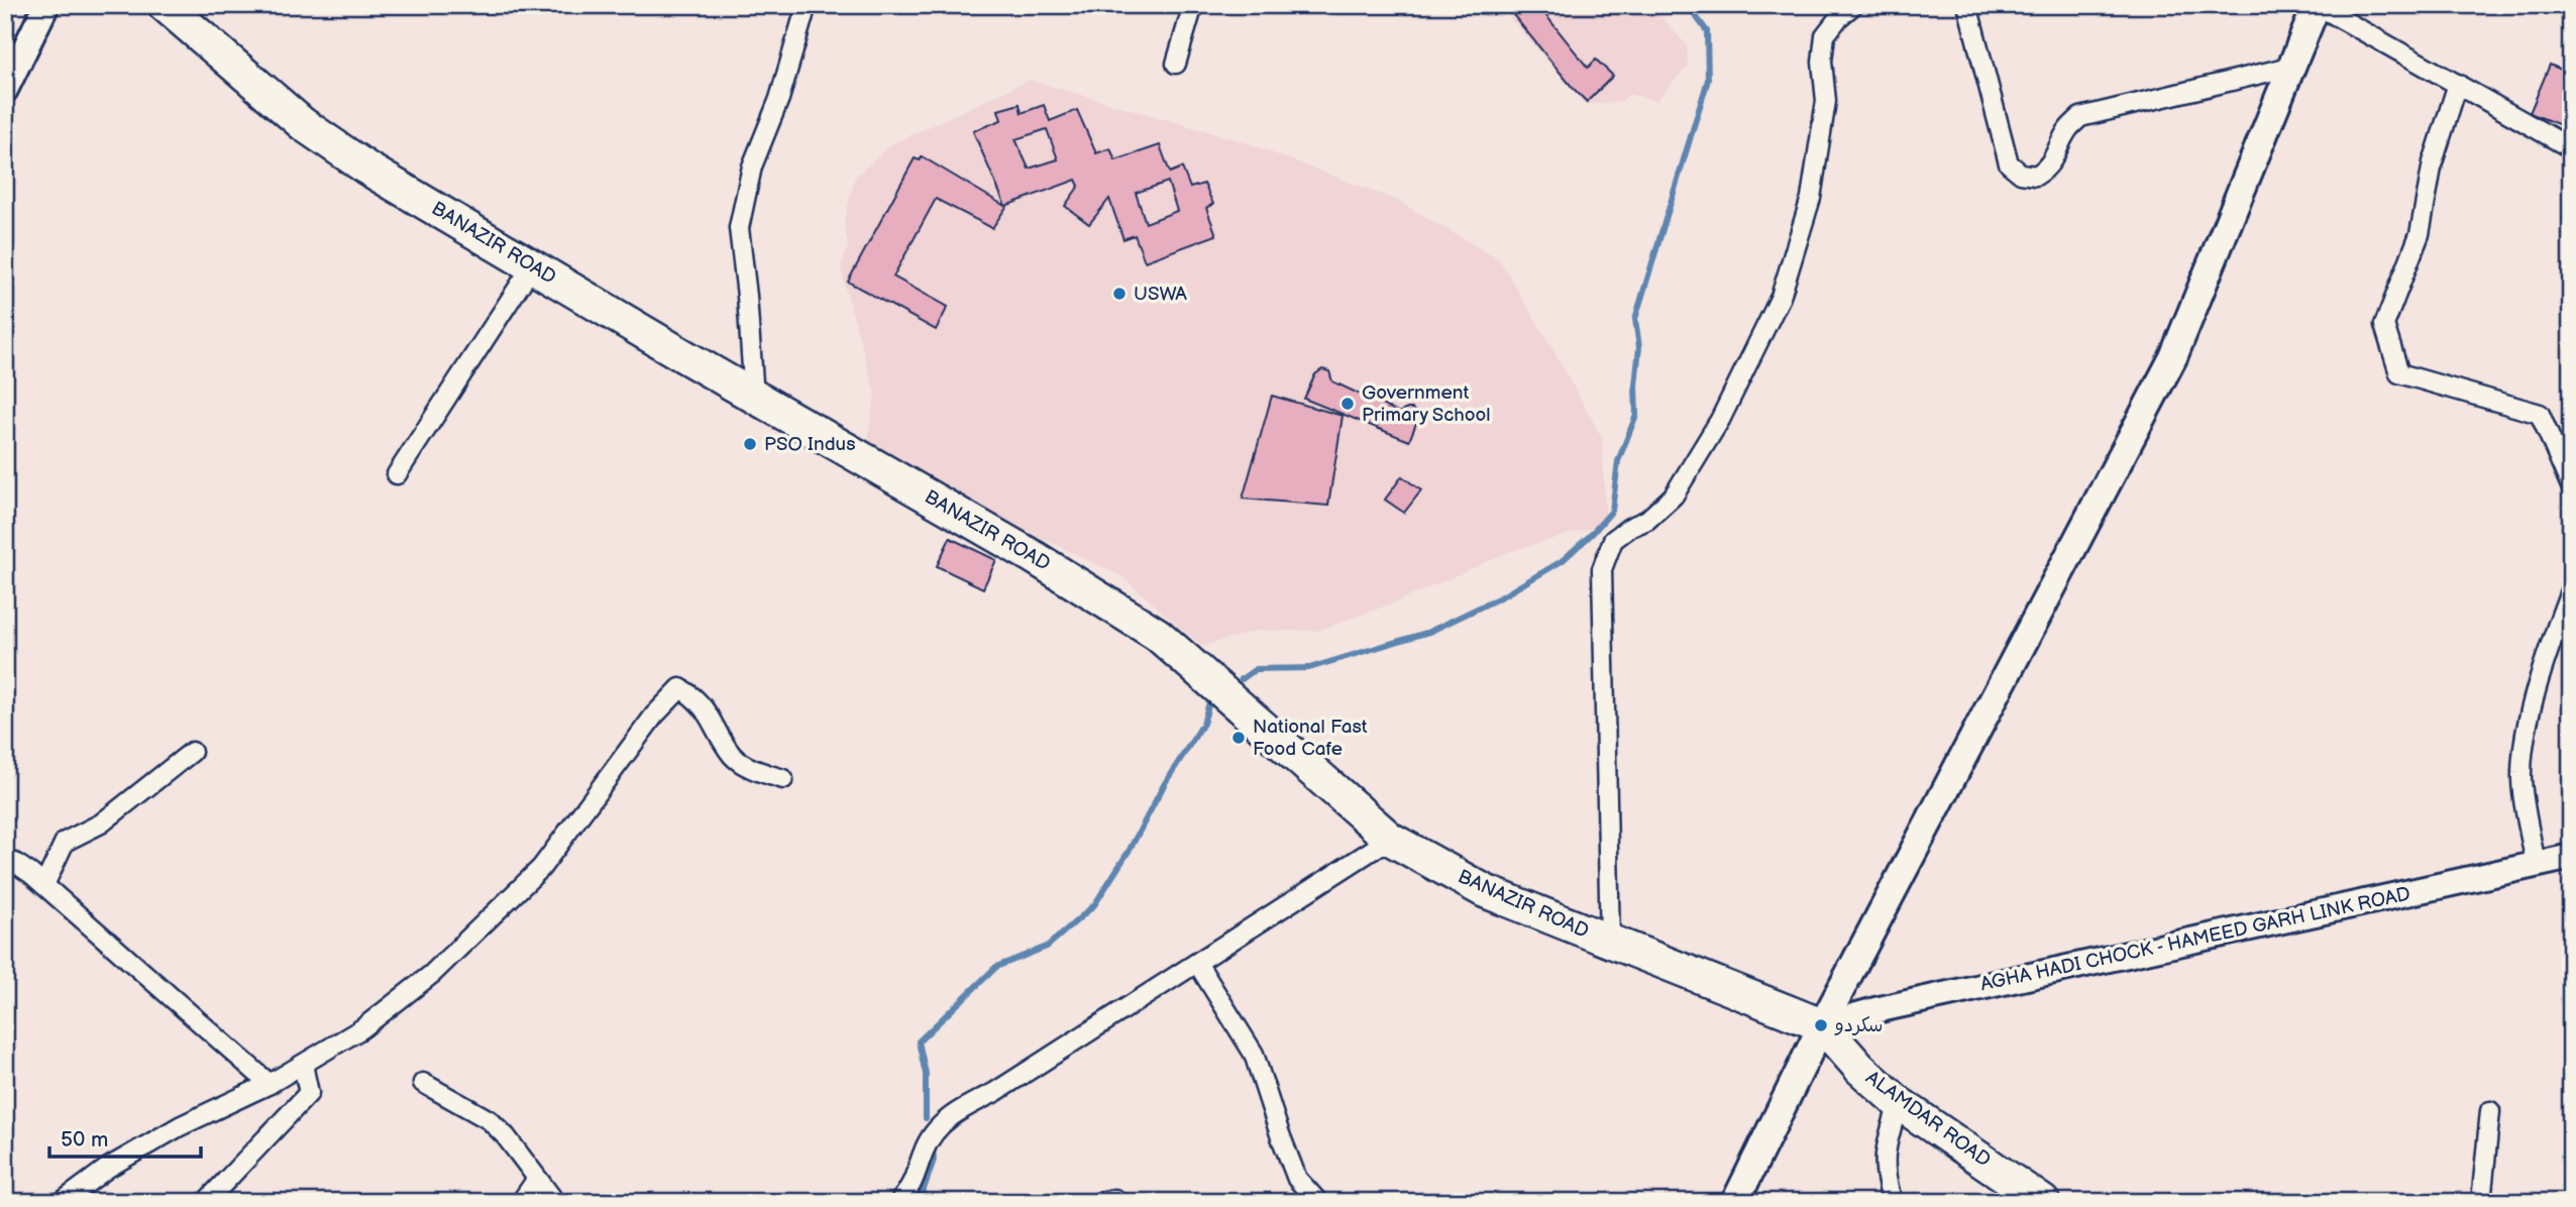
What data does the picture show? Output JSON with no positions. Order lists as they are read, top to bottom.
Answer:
{
  "streets": {
    "highway": ["BANAZIR ROAD", "ALAMDAR ROAD"],
    "main road": ["AGHA HADI CHOCK - HAMEED GARH LINK ROAD"]
  },
  "crossings": [
    ["BANAZIR ROAD", "AGHA HADI CHOCK - HAMEED GARH LINK ROAD"],
    ["BANAZIR ROAD", "ALAMDAR ROAD"],
    ["AGHA HADI CHOCK - HAMEED GARH LINK ROAD", "ALAMDAR ROAD"]
  ],
  "places": [
    "USWA",
    "Government Primary School",
    "PSO Indus",
    "National Fast Food Cafe",
    "سکردو"
  ],
  "scale_bar": "50 m"
}
